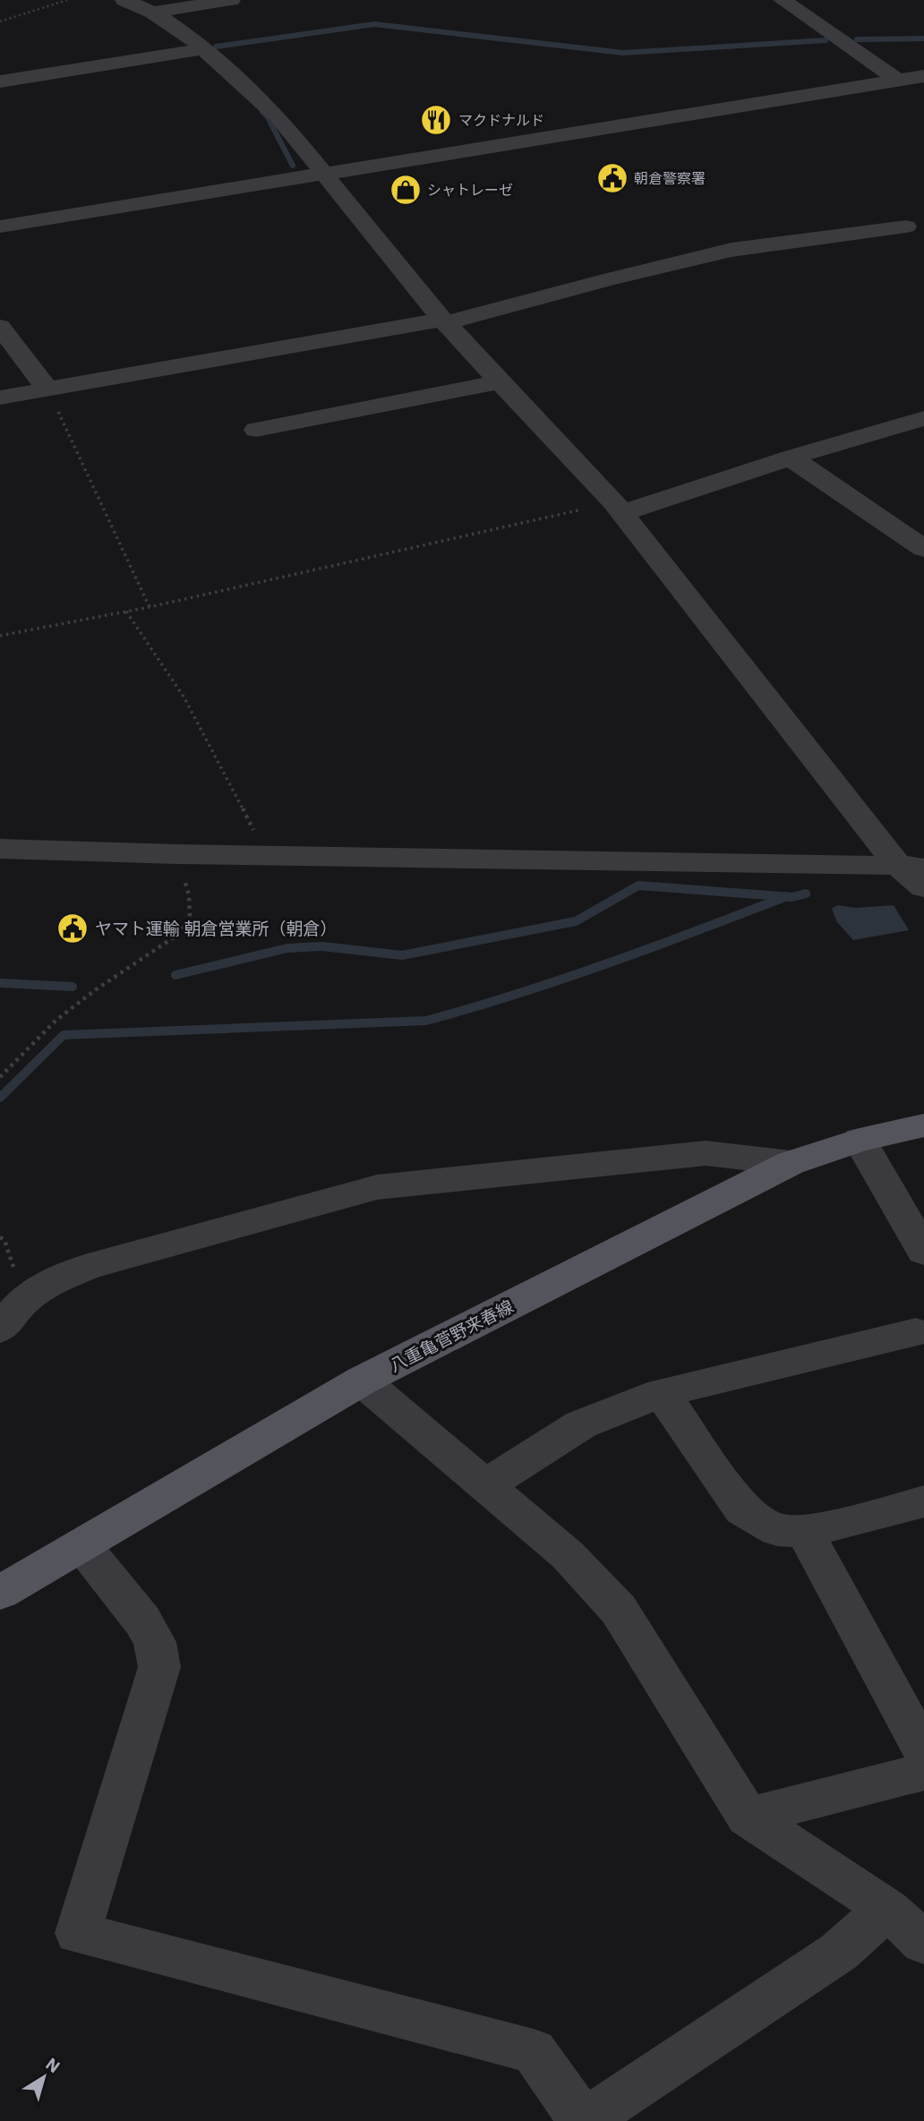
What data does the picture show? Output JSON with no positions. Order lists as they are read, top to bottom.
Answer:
{
  "streets": {
    "main road": ["八重亀菅野来春線"]
  },
  "places": {
    "restaurant": ["マクドナルド"],
    "public building": ["朝倉警察署", "ヤマト運輸 朝倉営業所（朝倉）"],
    "shop": ["シャトレーゼ"]
  },
  "north": "top right"
}
